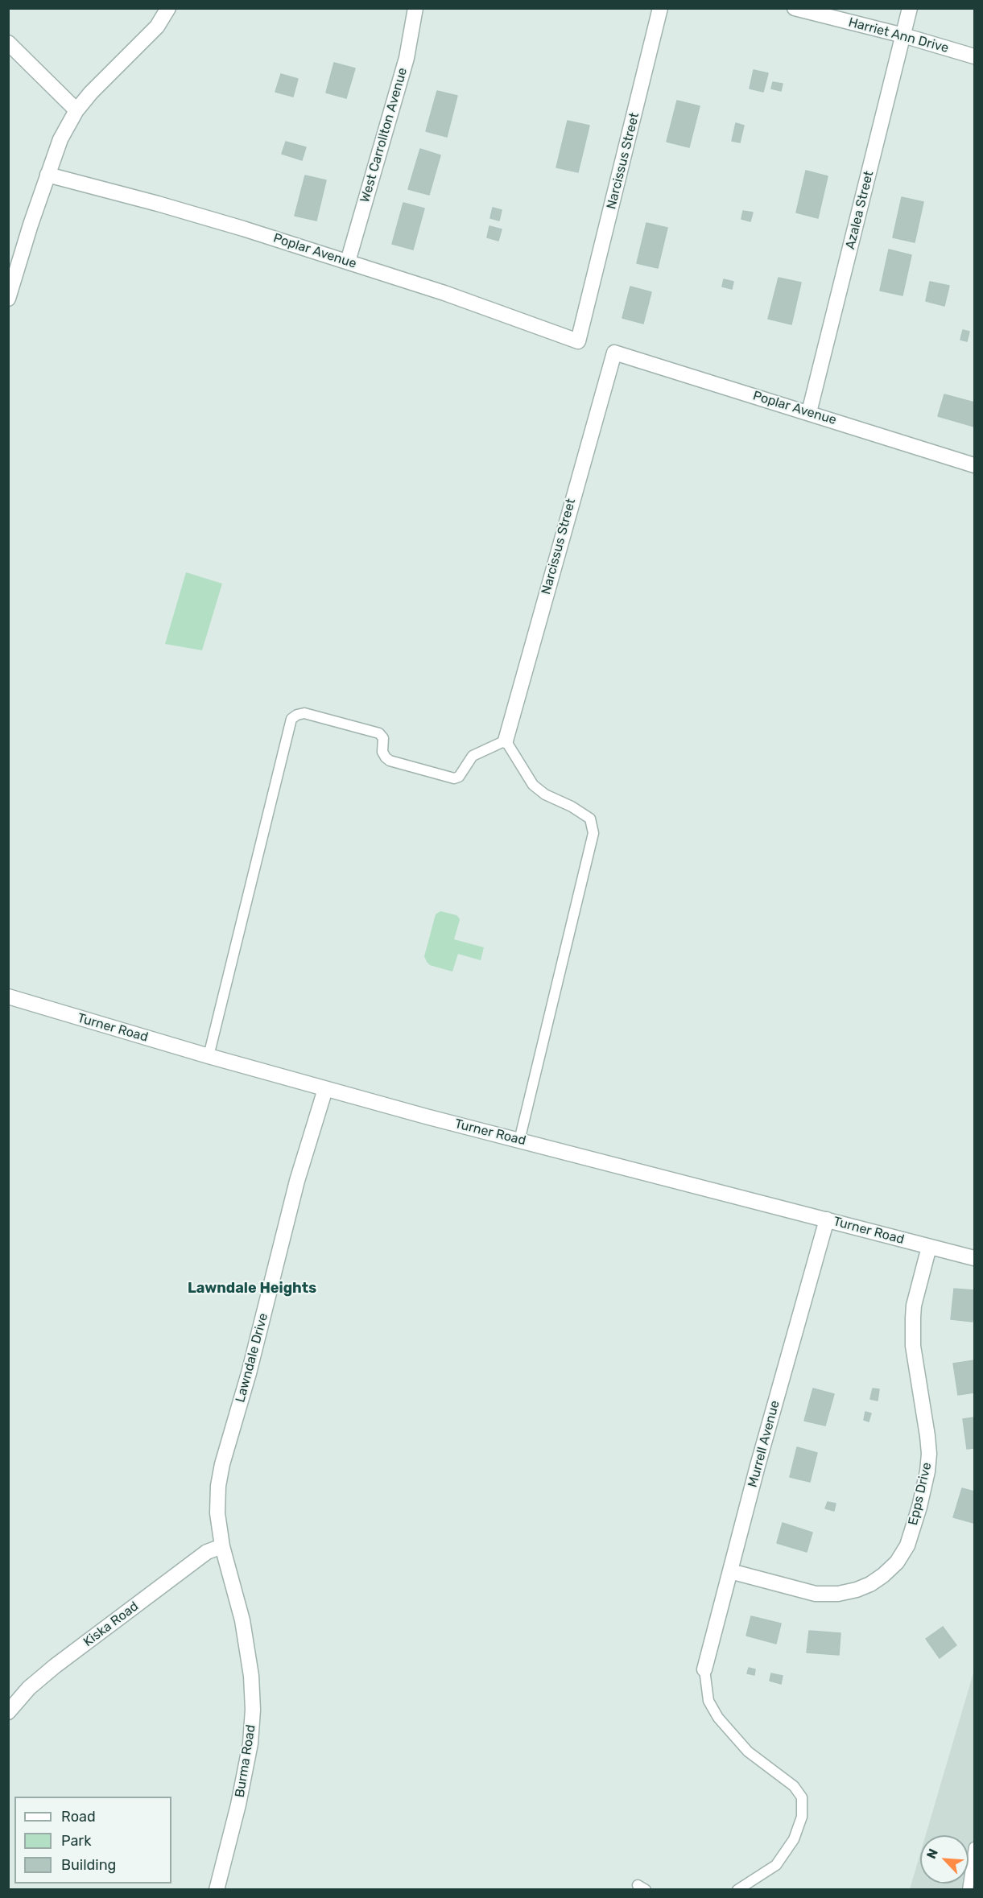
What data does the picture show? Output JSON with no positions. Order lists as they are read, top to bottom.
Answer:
{
  "streets": {
    "street": [
      "Harriet Ann Drive",
      "West Carrollton Avenue",
      "Narcissus Street",
      "Azalea Street",
      "Poplar Avenue",
      "Turner Road",
      "Lawndale Drive",
      "Murrell Avenue",
      "Epps Drive",
      "Kiska Road",
      "Burma Road"
    ]
  },
  "crossings": [
    ["Harriet Ann Drive", "Azalea Street"],
    ["West Carrollton Avenue", "Poplar Avenue"],
    ["Narcissus Street", "Poplar Avenue"],
    ["Azalea Street", "Poplar Avenue"],
    ["Turner Road", "Lawndale Drive"],
    ["Turner Road", "Murrell Avenue"],
    ["Turner Road", "Epps Drive"],
    ["Lawndale Drive", "Kiska Road"],
    ["Lawndale Drive", "Burma Road"],
    ["Murrell Avenue", "Epps Drive"],
    ["Kiska Road", "Burma Road"]
  ],
  "districts": ["Lawndale Heights"],
  "legend": ["Road", "Park", "Building"],
  "north": "top left"
}
